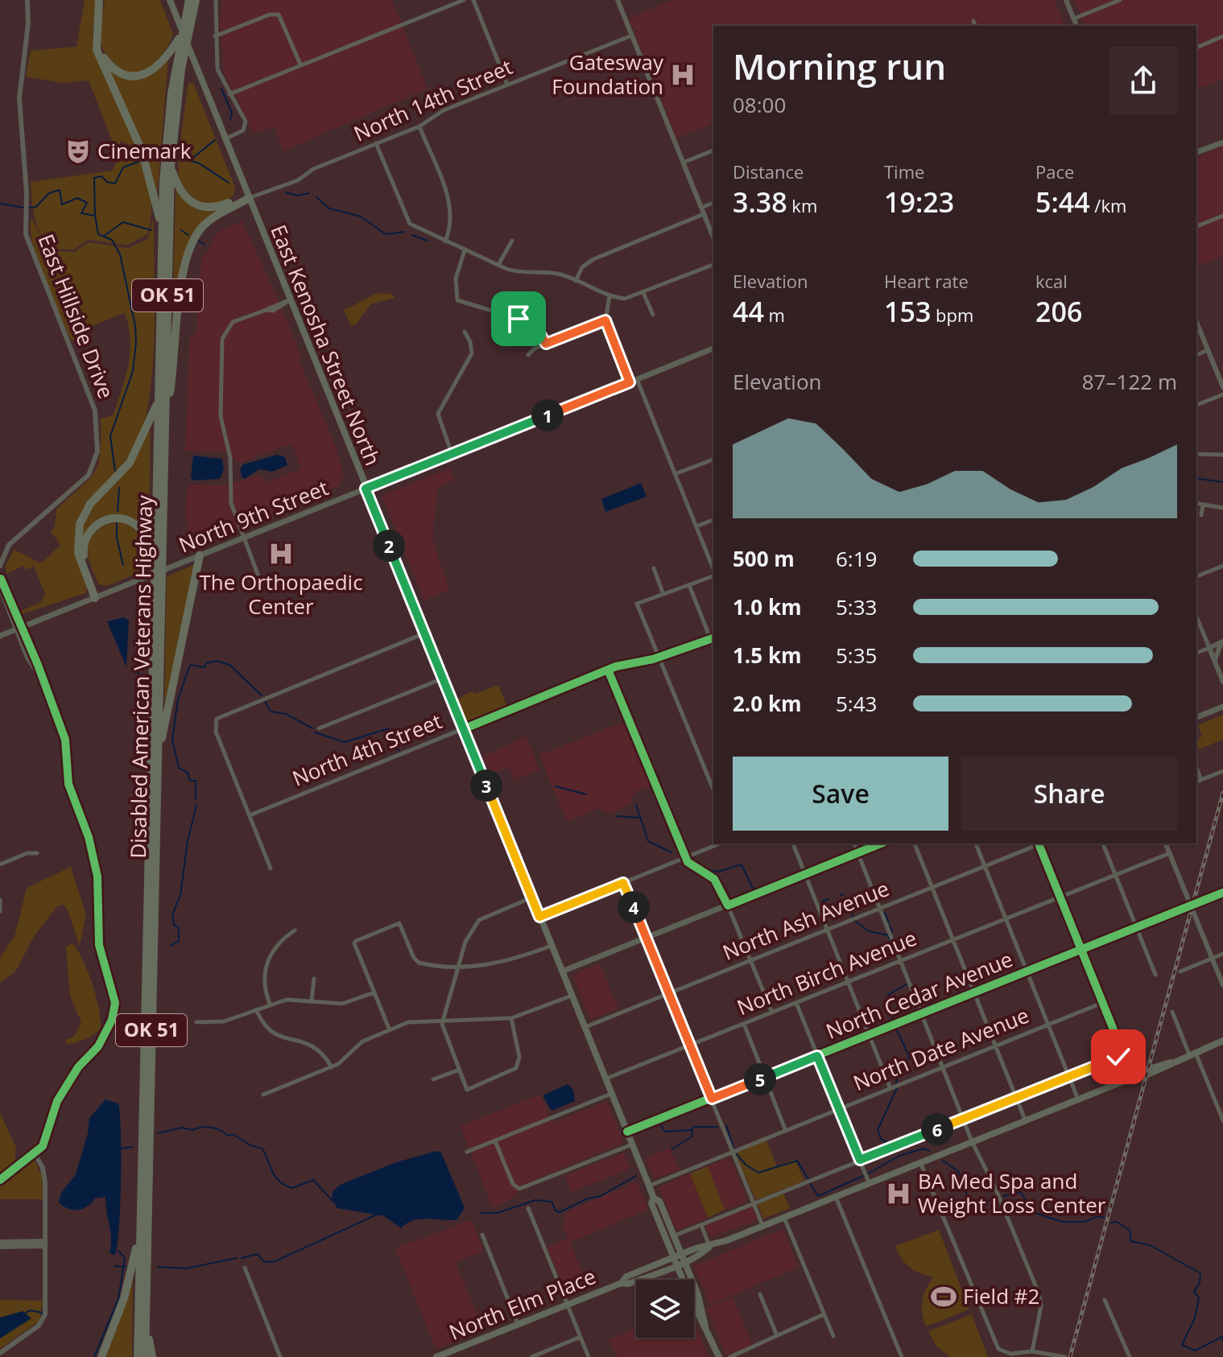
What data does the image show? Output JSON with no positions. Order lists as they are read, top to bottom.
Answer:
{
  "streets": {
    "highway": ["OK 51", "Disabled American Veterans Highway"],
    "main road": ["East Kenosha Street North", "North 9th Street", "North Elm Place"],
    "street": [
      "North 14th Street",
      "East Hillside Drive",
      "North 4th Street",
      "North Ash Avenue",
      "North Birch Avenue",
      "North Cedar Avenue",
      "North Date Avenue"
    ]
  },
  "crossings": [
    ["North 14th Street", "East Kenosha Street North"],
    ["East Kenosha Street North", "North 9th Street"],
    ["East Kenosha Street North", "North 4th Street"]
  ],
  "places": {
    "hospital": ["Gatesway Foundation", "The Orthopaedic Center", "BA Med Spa and Weight Loss Center"],
    "theatre": ["Cinemark"],
    "sports": ["Field #2"]
  },
  "page": {
    "heading": ["Morning run", "08:00"],
    "stats": [
      ["Distance", "3.38 km"],
      ["Time", "19:23"],
      ["Pace", "5:44 /km"],
      ["Elevation", "44 m"],
      ["Heart rate", "153 bpm"],
      ["kcal", "206"]
    ],
    "chart": ["Elevation", "87–122 m"],
    "pins": [
      "1",
      "2",
      "3",
      "4",
      "5",
      "6"
    ],
    "list": [
      {
        "name": "500 m",
        "note": "6:19"
      },
      {
        "name": "1.0 km",
        "note": "5:33"
      },
      {
        "name": "1.5 km",
        "note": "5:35"
      },
      {
        "name": "2.0 km",
        "note": "5:43"
      }
    ],
    "buttons": ["Save", "Share"]
  }
}
